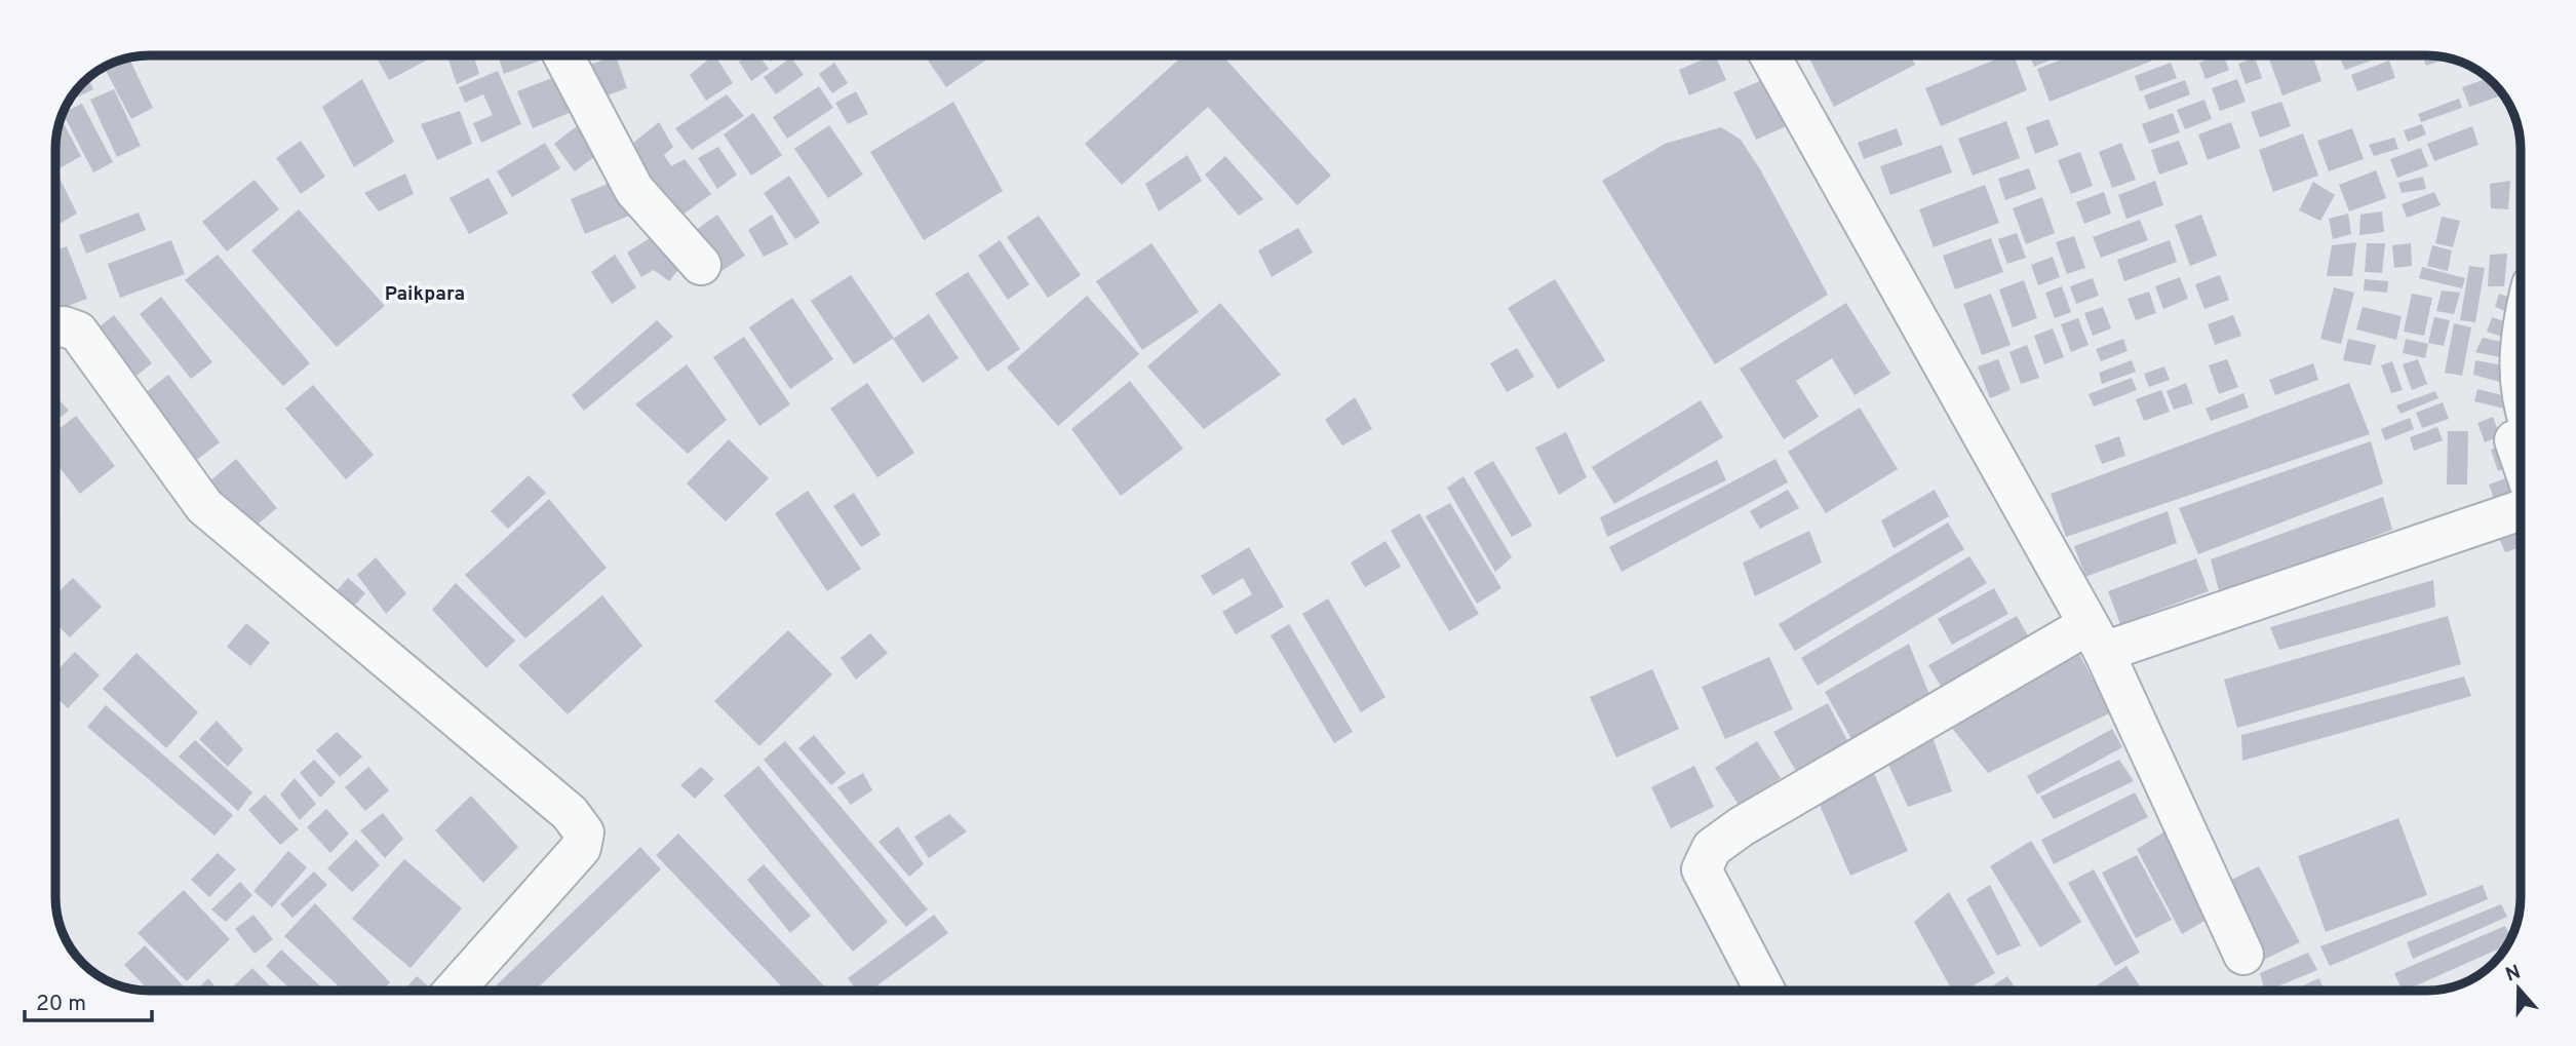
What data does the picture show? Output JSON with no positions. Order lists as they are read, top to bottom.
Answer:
{
  "districts": ["Paikpara"],
  "scale_bar": "20 m",
  "north": "top"
}
